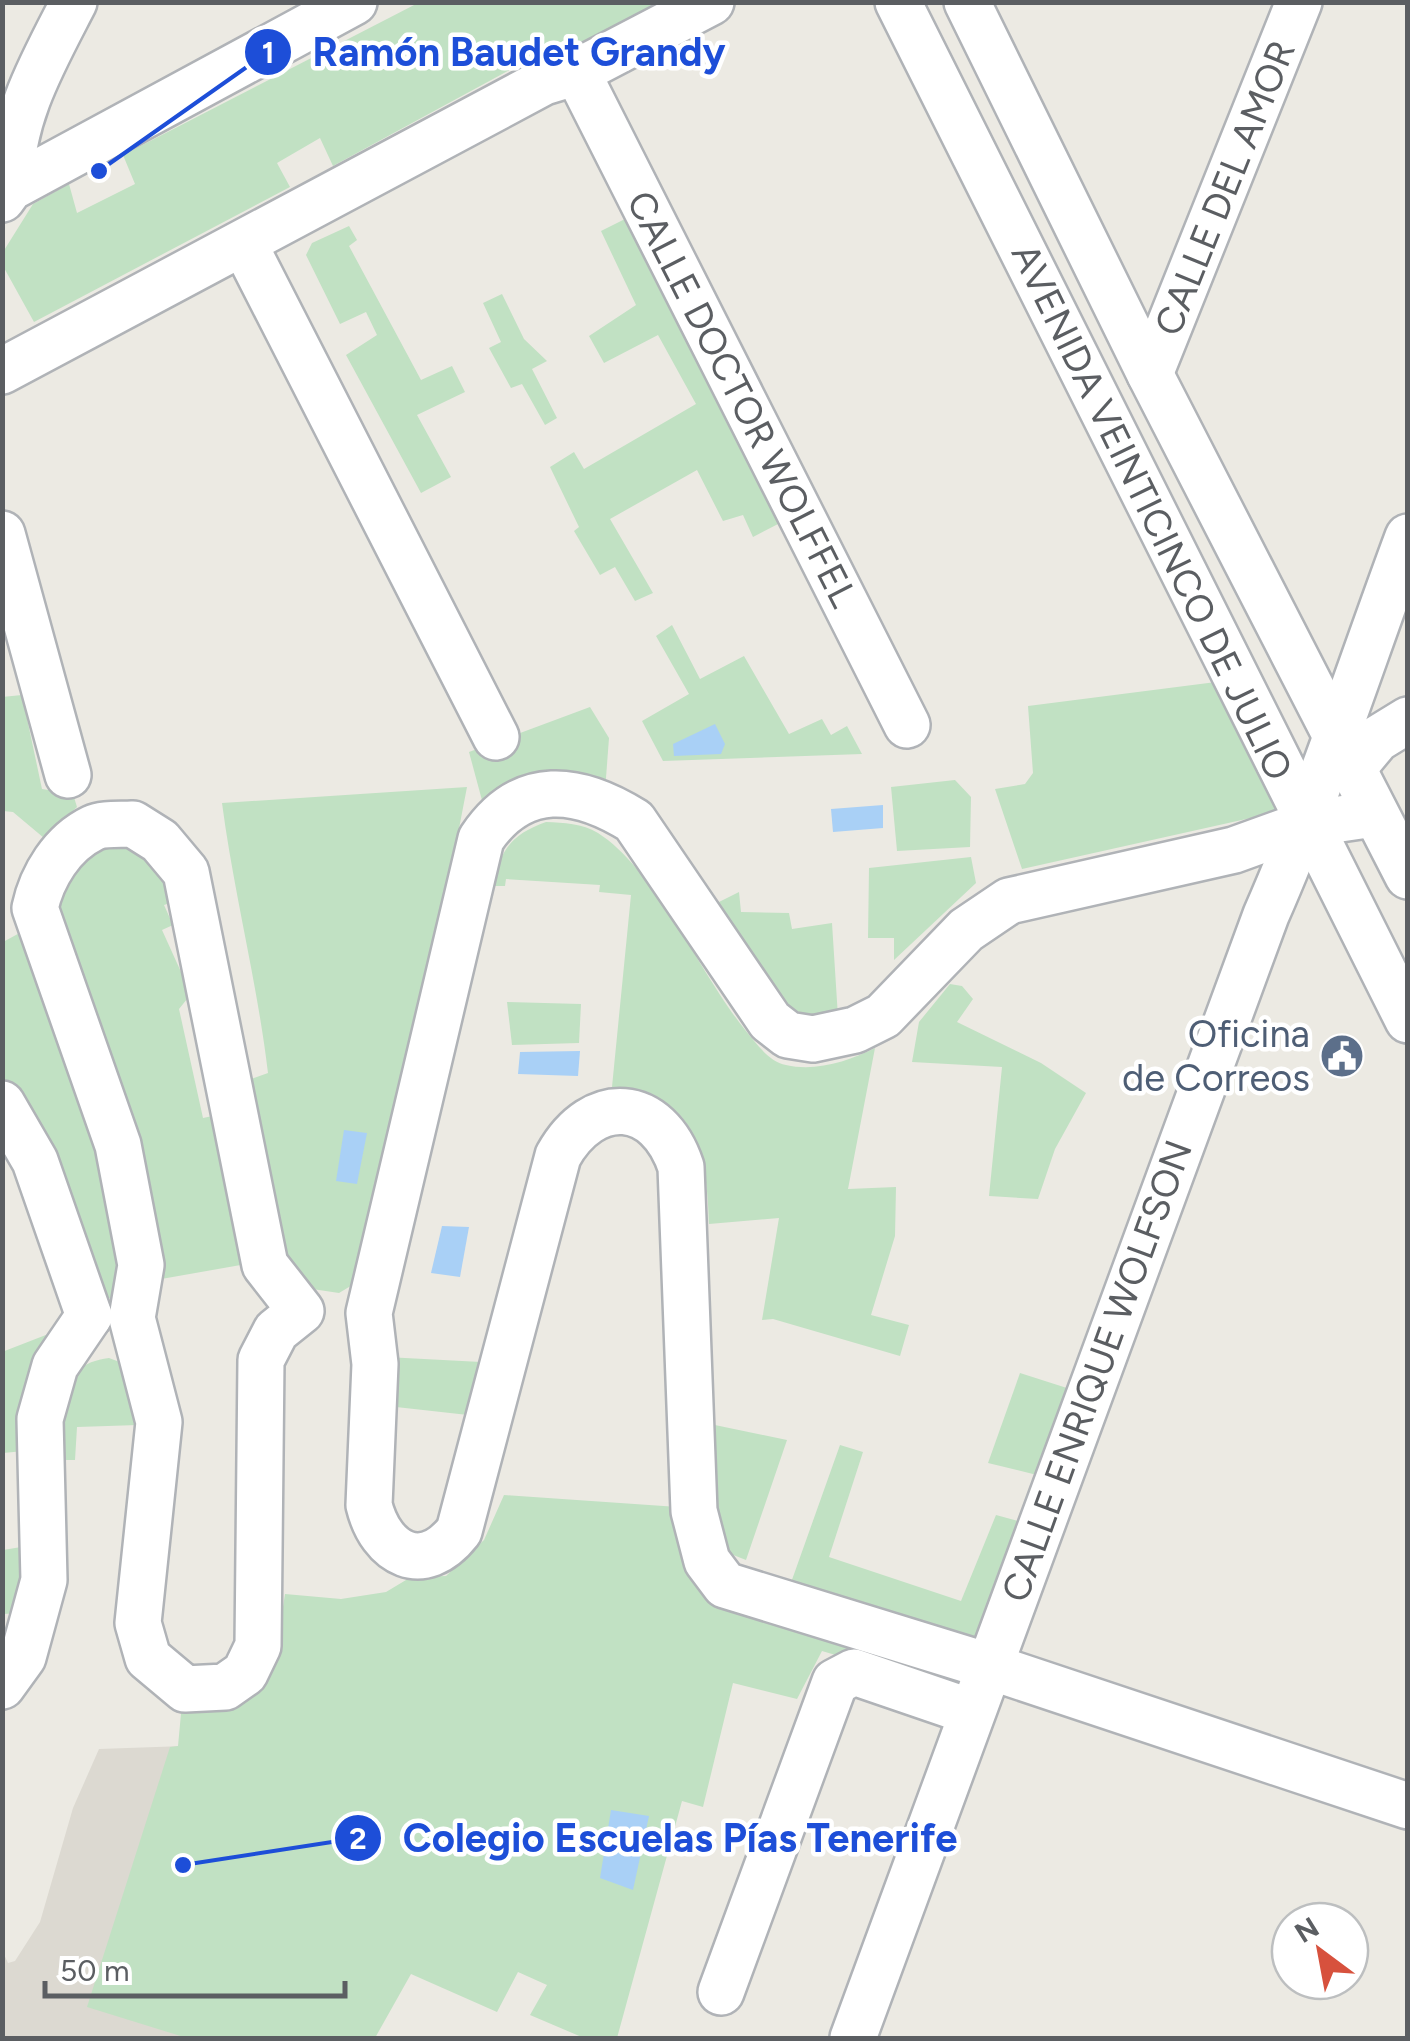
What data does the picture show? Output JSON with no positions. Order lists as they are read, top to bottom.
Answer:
{
  "streets": {
    "street": [
      "CALLE DEL AMOR",
      "CALLE DOCTOR WOLFFEL",
      "AVENIDA VEINTICINCO DE JULIO",
      "CALLE ENRIQUE WOLFSON"
    ]
  },
  "crossings": [
    ["CALLE DEL AMOR", "AVENIDA VEINTICINCO DE JULIO"],
    ["AVENIDA VEINTICINCO DE JULIO", "CALLE ENRIQUE WOLFSON"]
  ],
  "places": {
    "other": ["Ramón Baudet Grandy", "Colegio Escuelas Pías Tenerife"],
    "public building": ["Oficina de Correos"]
  },
  "scale_bar": "50 m",
  "north": "top left"
}
